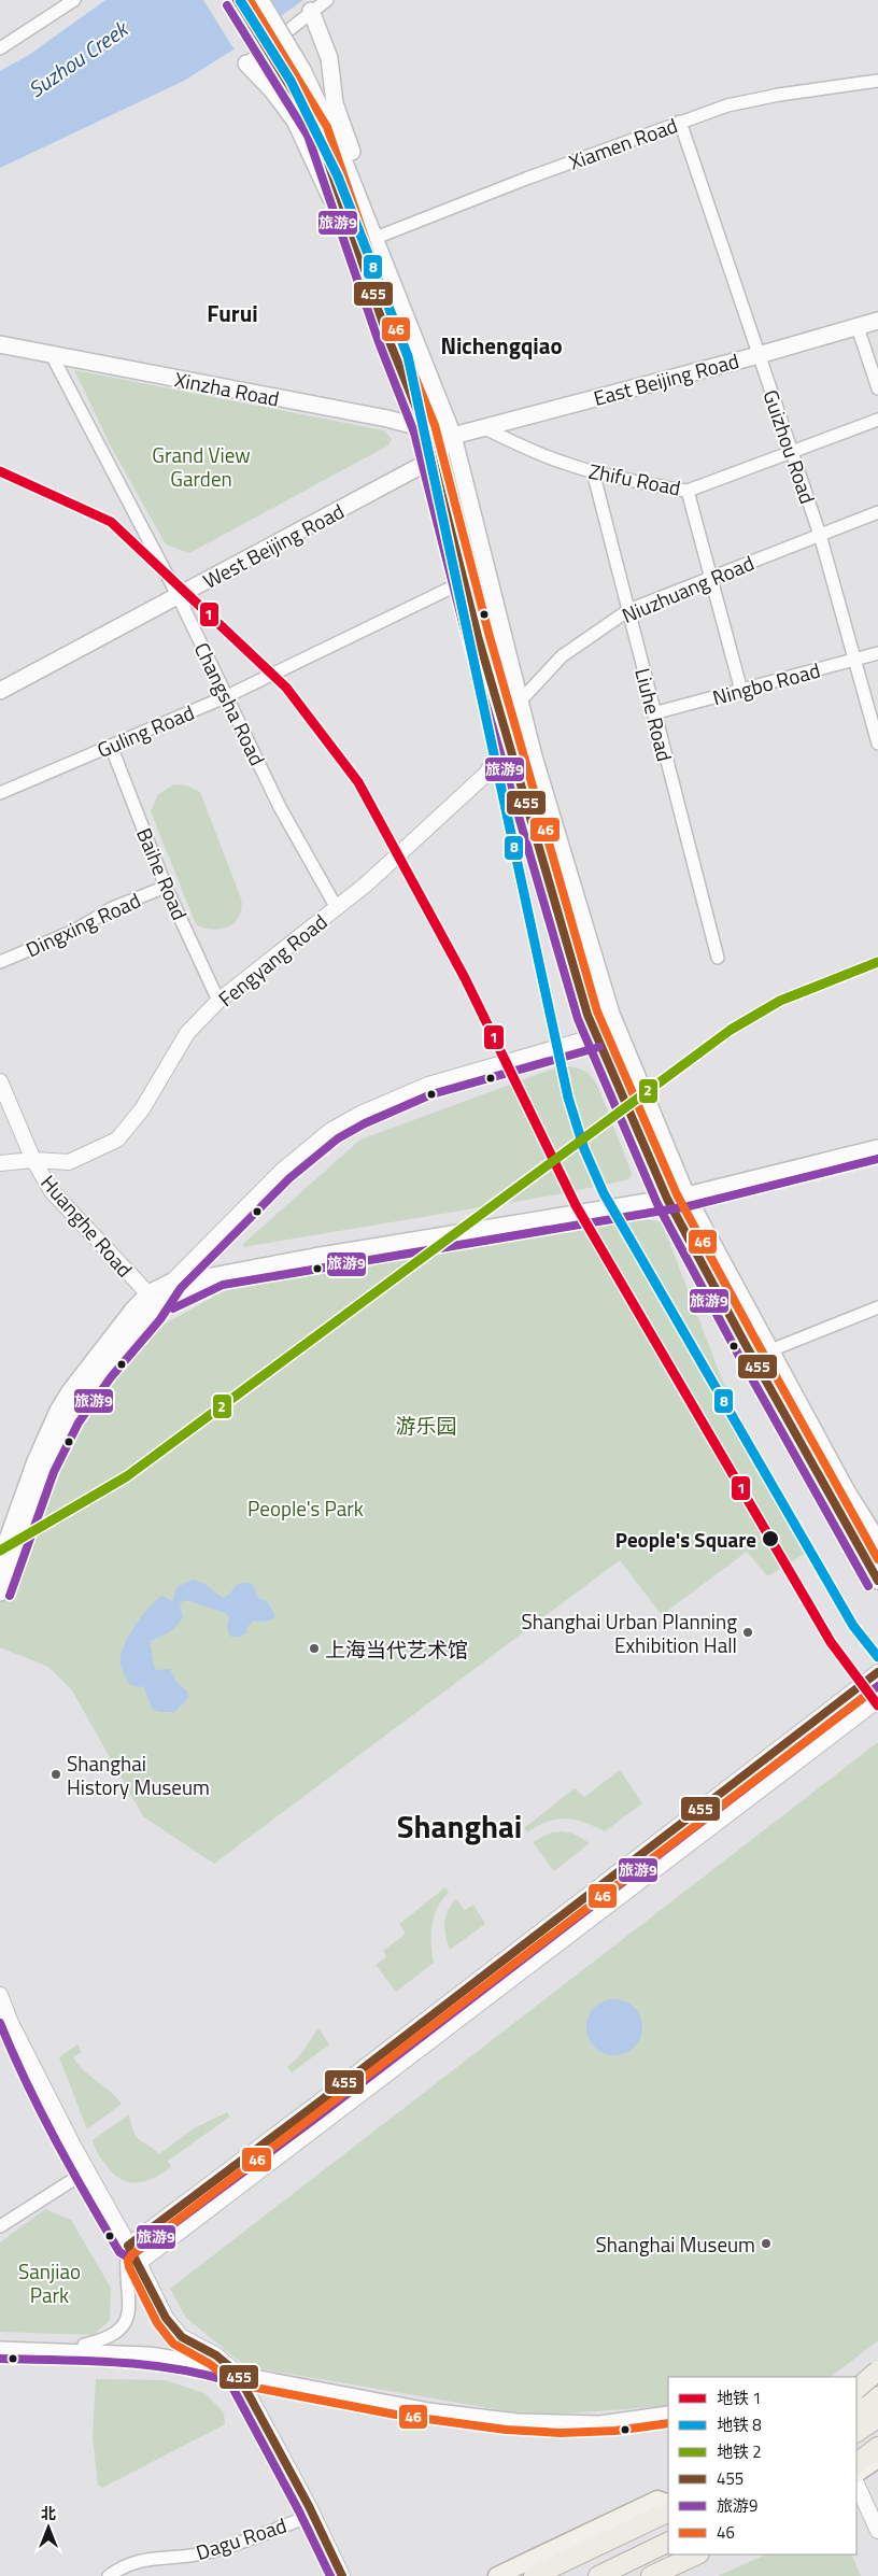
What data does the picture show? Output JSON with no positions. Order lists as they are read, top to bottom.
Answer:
{
  "streets": {
    "main road": ["East Beijing Road", "Xinzha Road", "West Beijing Road"],
    "street": [
      "Xiamen Road",
      "Guizhou Road",
      "Zhifu Road",
      "Niuzhuang Road",
      "Ningbo Road",
      "Changsha Road",
      "Liuhe Road",
      "Guling Road",
      "Baihe Road",
      "Dingxing Road",
      "Fengyang Road",
      "Huanghe Road",
      "Dagu Road"
    ]
  },
  "crossings": [
    ["Xiamen Road", "Guizhou Road"],
    ["East Beijing Road", "Xinzha Road"],
    ["East Beijing Road", "Guizhou Road"],
    ["East Beijing Road", "Zhifu Road"],
    ["East Beijing Road", "West Beijing Road"],
    ["Xinzha Road", "West Beijing Road"],
    ["Xinzha Road", "Changsha Road"],
    ["Guizhou Road", "Zhifu Road"],
    ["Guizhou Road", "Niuzhuang Road"],
    ["Guizhou Road", "Ningbo Road"],
    ["Zhifu Road", "Liuhe Road"],
    ["West Beijing Road", "Changsha Road"],
    ["Niuzhuang Road", "Liuhe Road"],
    ["Niuzhuang Road", "Fengyang Road"],
    ["Ningbo Road", "Liuhe Road"],
    ["Changsha Road", "Guling Road"],
    ["Changsha Road", "Fengyang Road"],
    ["Guling Road", "Baihe Road"],
    ["Baihe Road", "Dingxing Road"],
    ["Baihe Road", "Fengyang Road"],
    ["Fengyang Road", "Huanghe Road"]
  ],
  "districts": ["Furui", "Nichengqiao", "Shanghai"],
  "water": ["Suzhou Creek"],
  "parks": [
    "Grand View Garden",
    "游乐园",
    "People's Park",
    "Sanjiao Park"
  ],
  "places": [
    "People's Square",
    "Shanghai Urban Planning Exhibition Hall",
    "上海当代艺术馆",
    "Shanghai History Museum",
    "Shanghai Museum"
  ],
  "lines": [
    "metro line 8",
    "transit line 455",
    "transit line 46",
    "transit line 旅游9",
    "metro line 1",
    "metro line 2"
  ],
  "legend": [
    "地铁 1",
    "地铁 8",
    "地铁 2",
    "455",
    "旅游9",
    "46"
  ],
  "north": "top"
}
